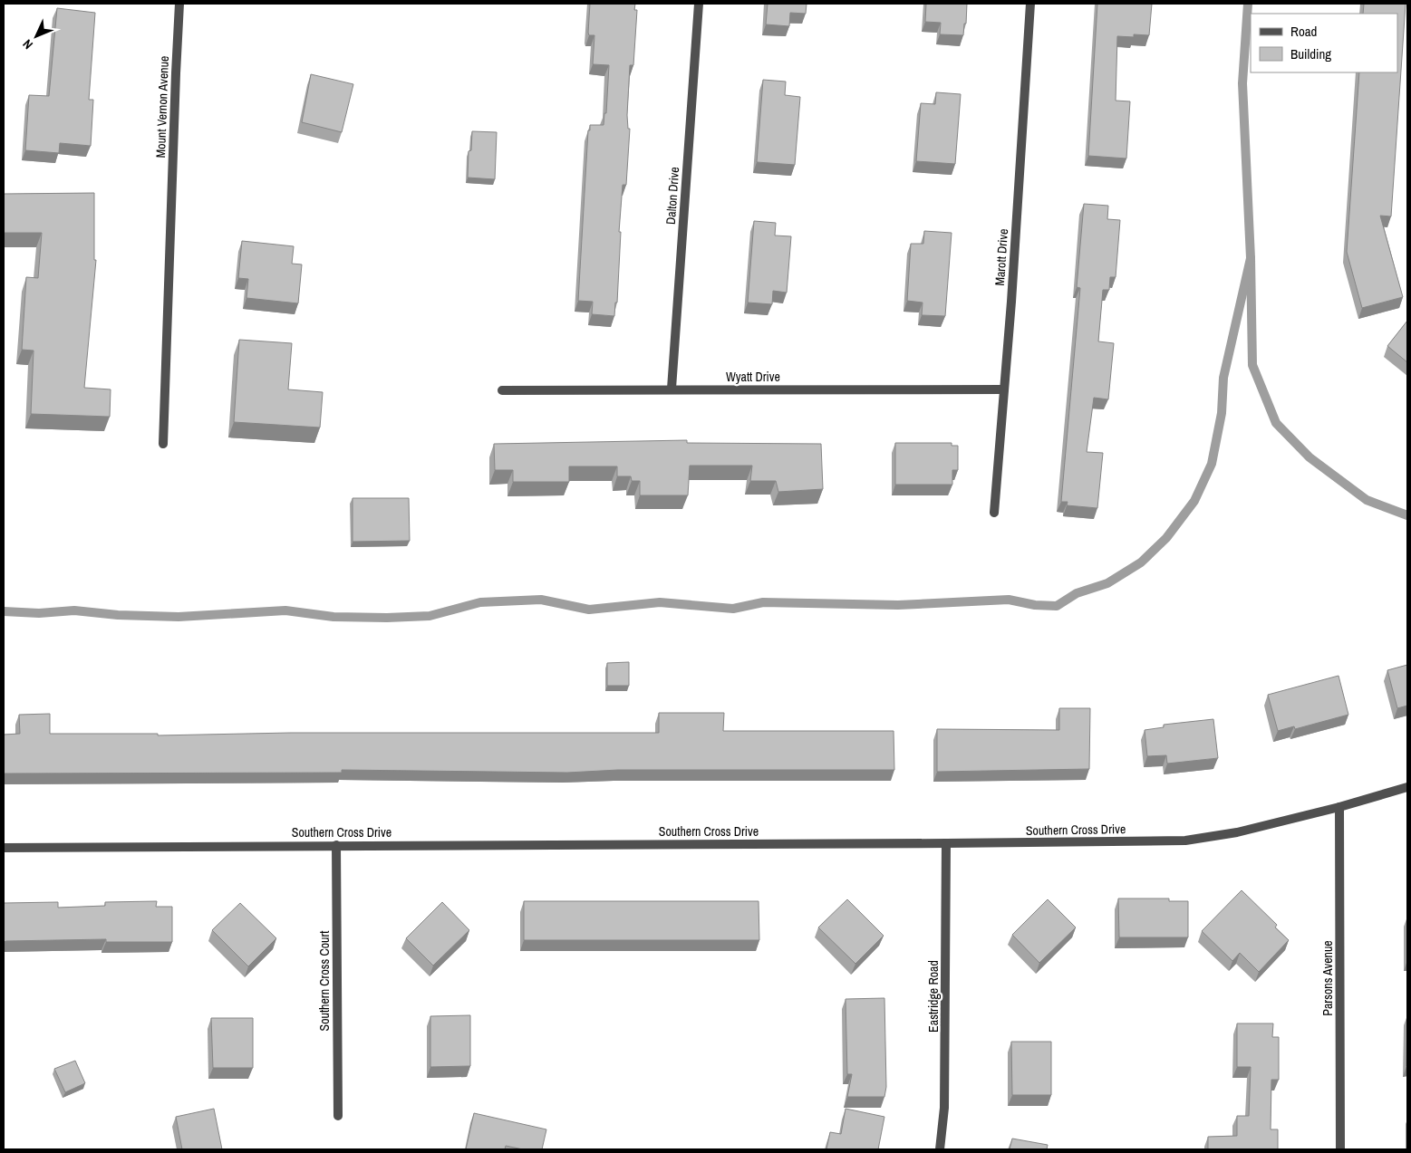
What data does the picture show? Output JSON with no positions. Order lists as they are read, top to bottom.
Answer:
{
  "streets": {
    "street": [
      "Mount Vernon Avenue",
      "Dalton Drive",
      "Marott Drive",
      "Wyatt Drive",
      "Southern Cross Drive",
      "Parsons Avenue",
      "Southern Cross Court",
      "Eastridge Road"
    ]
  },
  "crossings": [
    ["Dalton Drive", "Wyatt Drive"],
    ["Marott Drive", "Wyatt Drive"],
    ["Southern Cross Drive", "Parsons Avenue"],
    ["Southern Cross Drive", "Southern Cross Court"],
    ["Southern Cross Drive", "Eastridge Road"]
  ],
  "legend": ["Road", "Building"],
  "north": "bottom left"
}
